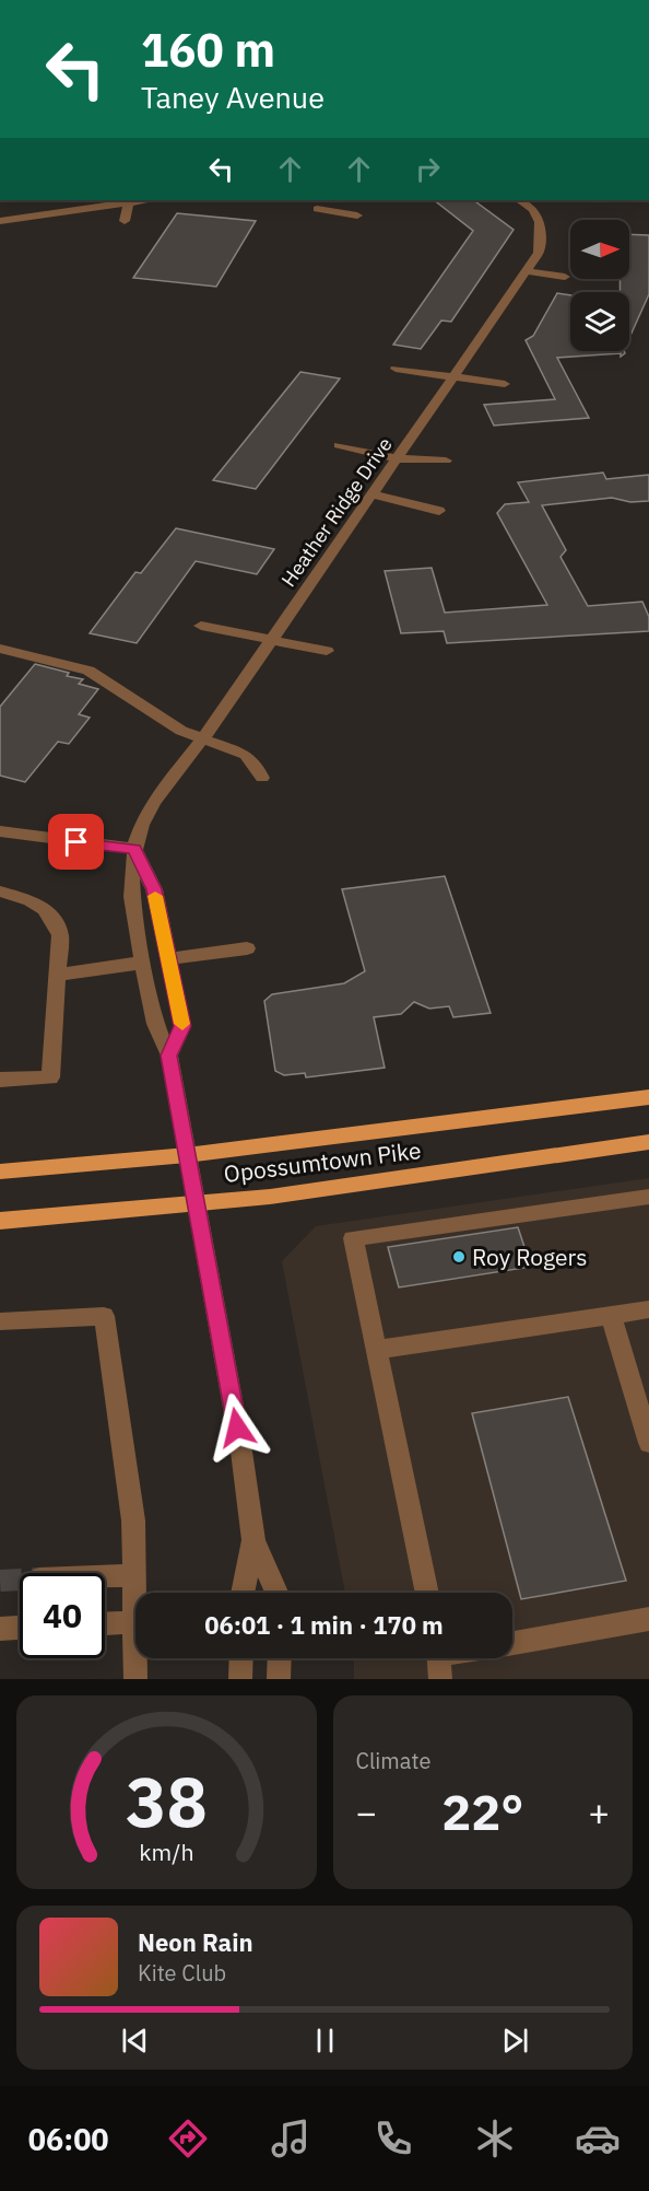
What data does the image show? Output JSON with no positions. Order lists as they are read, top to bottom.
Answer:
{
  "streets": {
    "main road": ["Opossumtown Pike"],
    "street": ["Heather Ridge Drive"]
  },
  "crossings": [
    ["Heather Ridge Drive", "Opossumtown Pike"]
  ],
  "places": ["Roy Rogers"],
  "north": "right",
  "page": {
    "turn": ["160 m", "Taney Avenue"],
    "limit": "40",
    "trip": "06:01 · 1 min · 170 m",
    "tile": "Climate",
    "heat": ["−", "22°", "+"],
    "song": ["Neon Rain", "Kite Club"],
    "tabs": "06:00",
    "gauge": ["38", "km/h"]
  }
}
